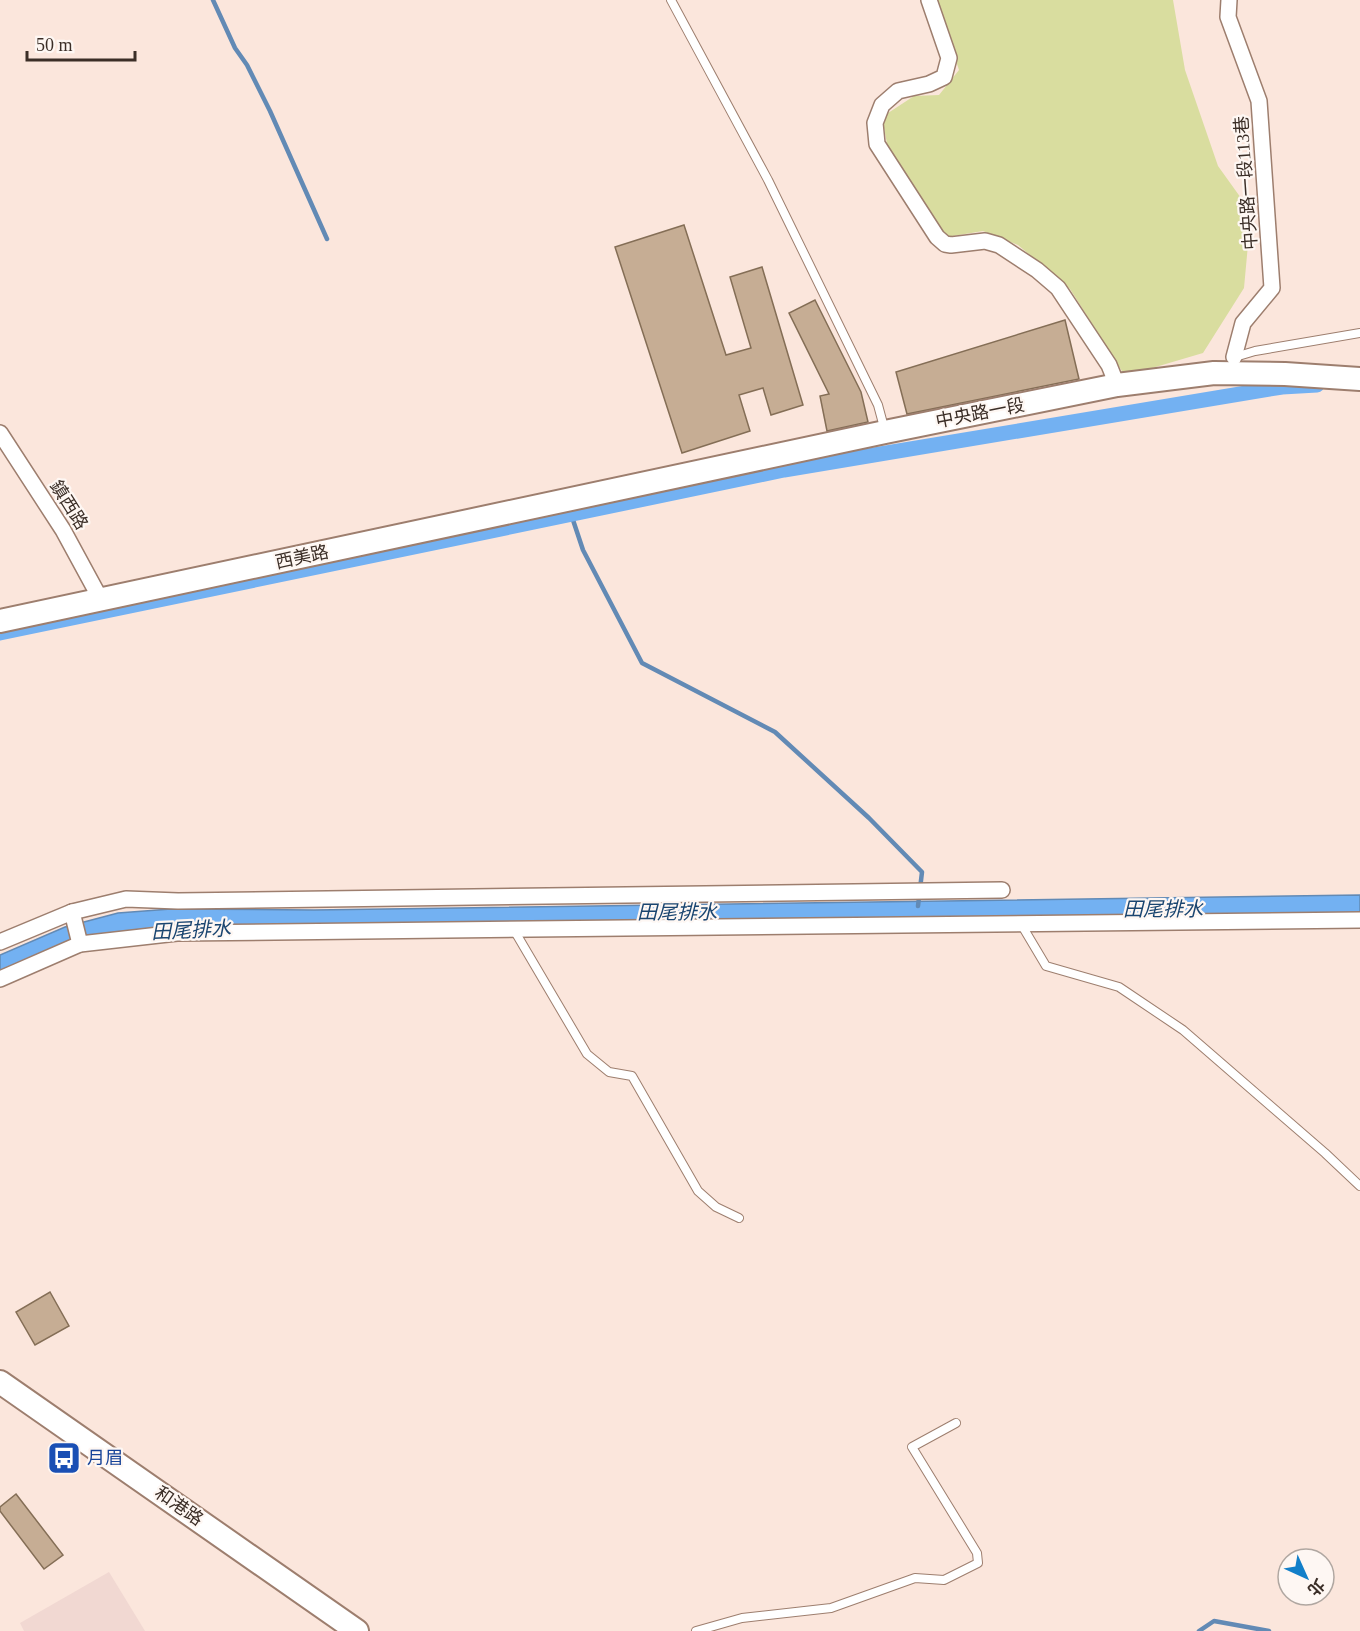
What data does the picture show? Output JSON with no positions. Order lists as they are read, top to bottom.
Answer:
{
  "streets": {
    "street": [
      "中央路一段113巷",
      "中央路一段",
      "鎮西路",
      "西美路",
      "和港路"
    ]
  },
  "crossings": [
    ["中央路一段", "西美路"],
    ["鎮西路", "西美路"]
  ],
  "water": ["田尾排水"],
  "places": {
    "bus stop": ["月眉"]
  },
  "scale_bar": "50 m",
  "north": "bottom right"
}
